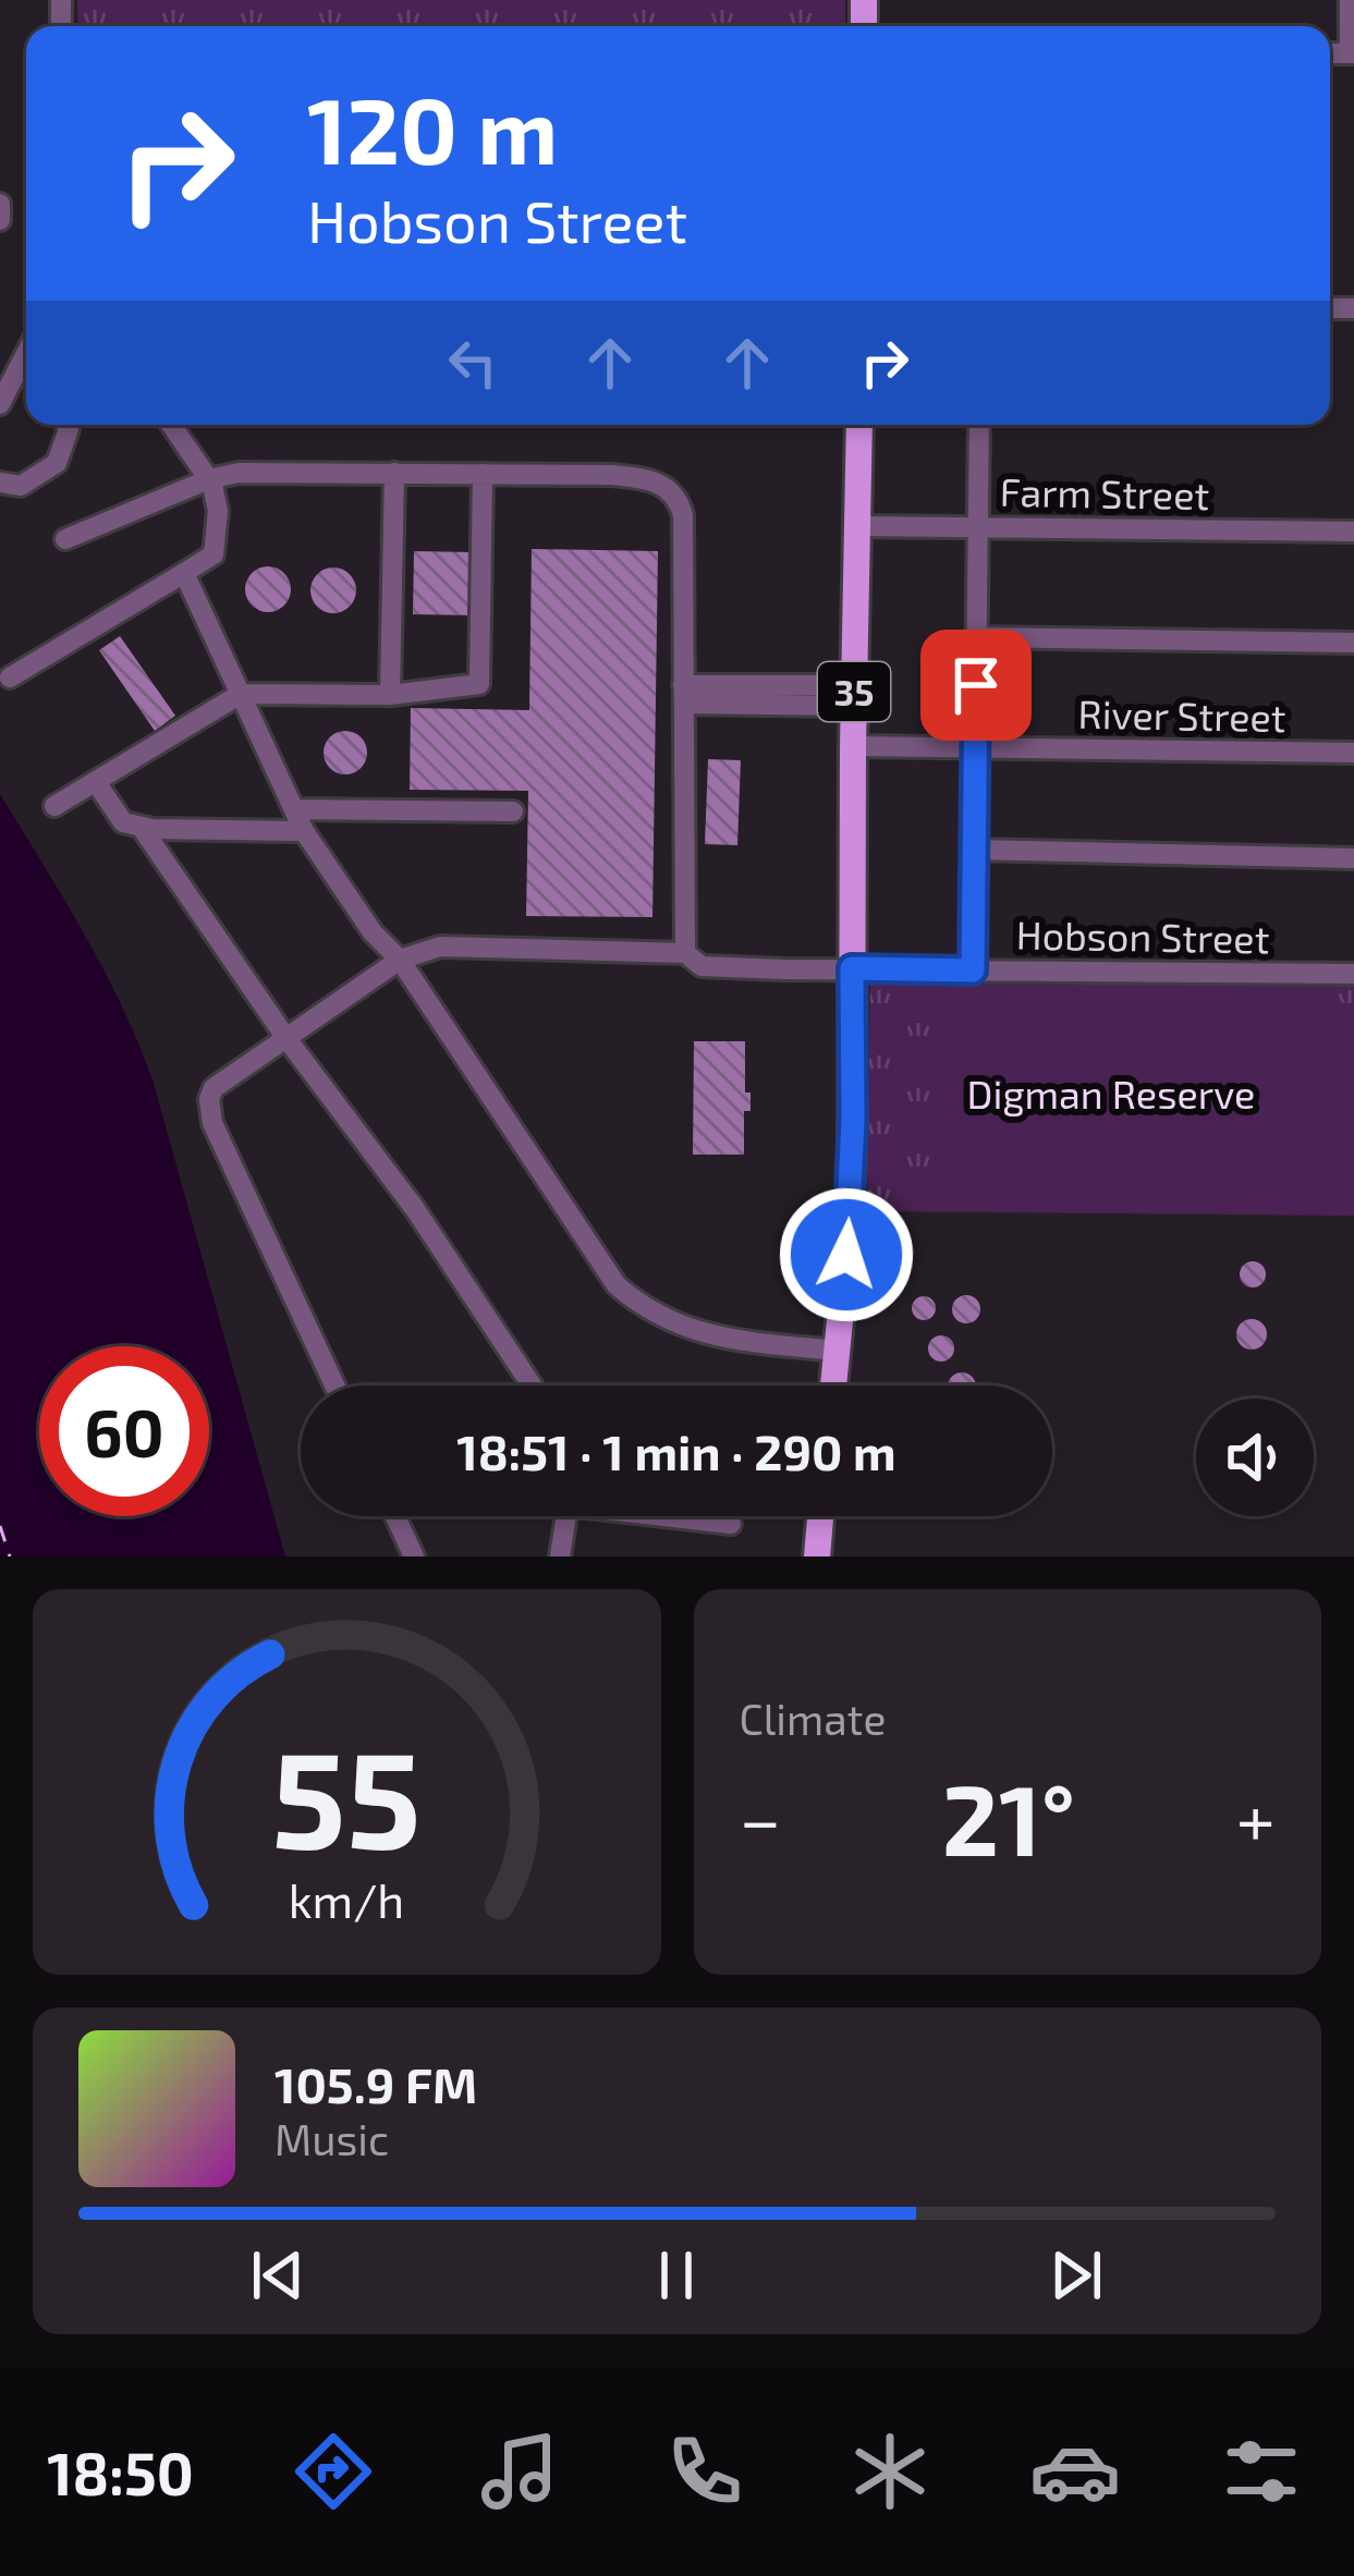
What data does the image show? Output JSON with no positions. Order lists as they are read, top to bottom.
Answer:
{
  "streets": {
    "main road": ["35"],
    "street": ["Farm Street", "River Street", "Hobson Street"]
  },
  "crossings": [
    ["Farm Street", "35"],
    ["35", "River Street"],
    ["35", "Hobson Street"]
  ],
  "parks": ["Digman Reserve"],
  "page": {
    "turn": ["120 m", "Hobson Street"],
    "limit": "60",
    "trip": "18:51 · 1 min · 290 m",
    "tile": "Climate",
    "heat": ["−", "21°", "+"],
    "song": ["105.9 FM", "Music"],
    "tabs": "18:50",
    "gauge": ["55", "km/h"]
  }
}
